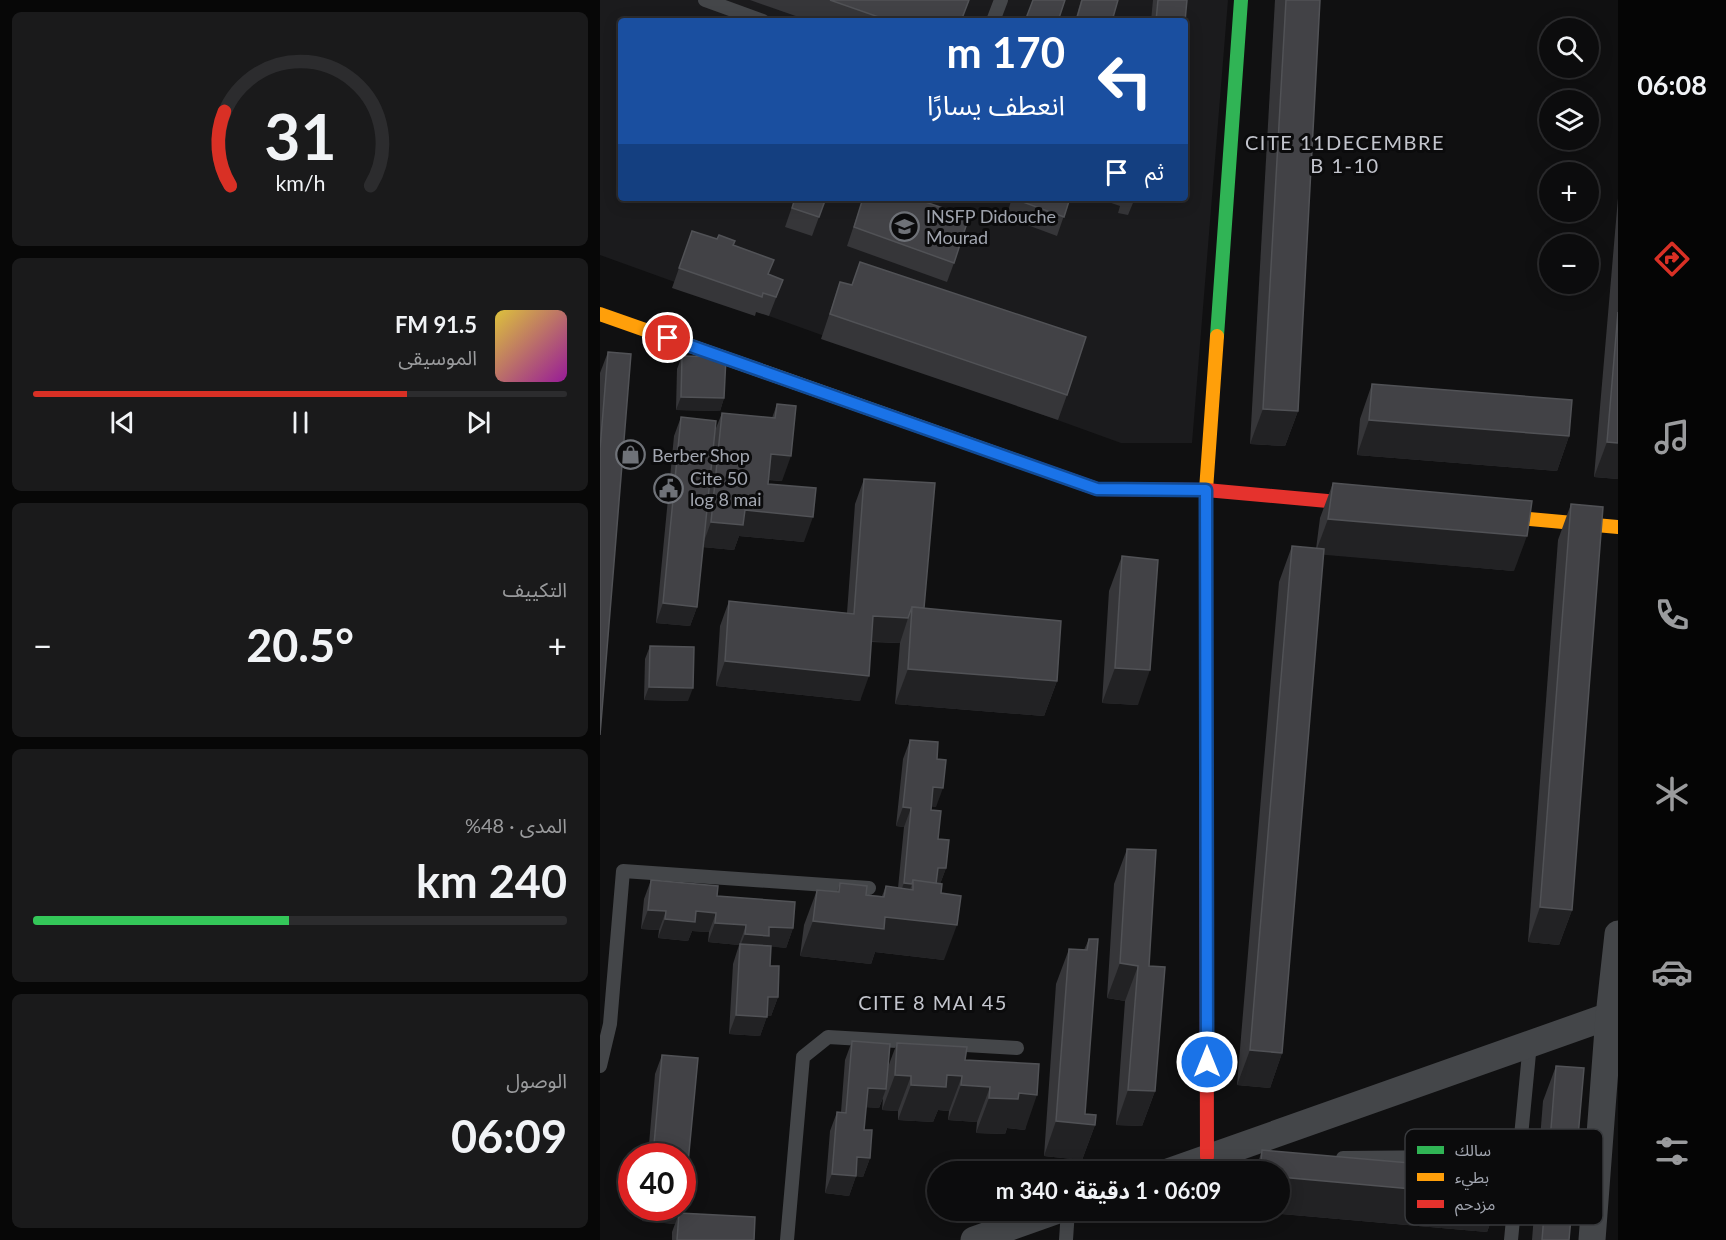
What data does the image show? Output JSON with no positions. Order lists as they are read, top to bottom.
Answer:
{
  "districts": ["CITE 11DECEMBRE B 1-10", "CITE 8 MAI 45"],
  "places": {
    "school or university": ["INSFP Didouche Mourad"],
    "shop": ["Berber Shop"],
    "public building": ["Cite 50 log 8 mai"]
  },
  "legend": ["سالك", "بطيء", "مزدحم"],
  "page": {
    "tabs": "06:08",
    "map_buttons": ["+", "−"],
    "turn": ["170 m", "انعطف يسارًا"],
    "then": "ثم",
    "song": ["91.5 FM", "الموسيقى"],
    "tile": [
      "التكييف",
      ["المدى · 48%", "240 km"],
      ["الوصول", "06:09"]
    ],
    "heat": ["−", "20.5°", "+"],
    "limit": "40",
    "trip": "06:09 · 1 دقيقة · 340 m",
    "gauge": ["31", "km/h"]
  }
}
